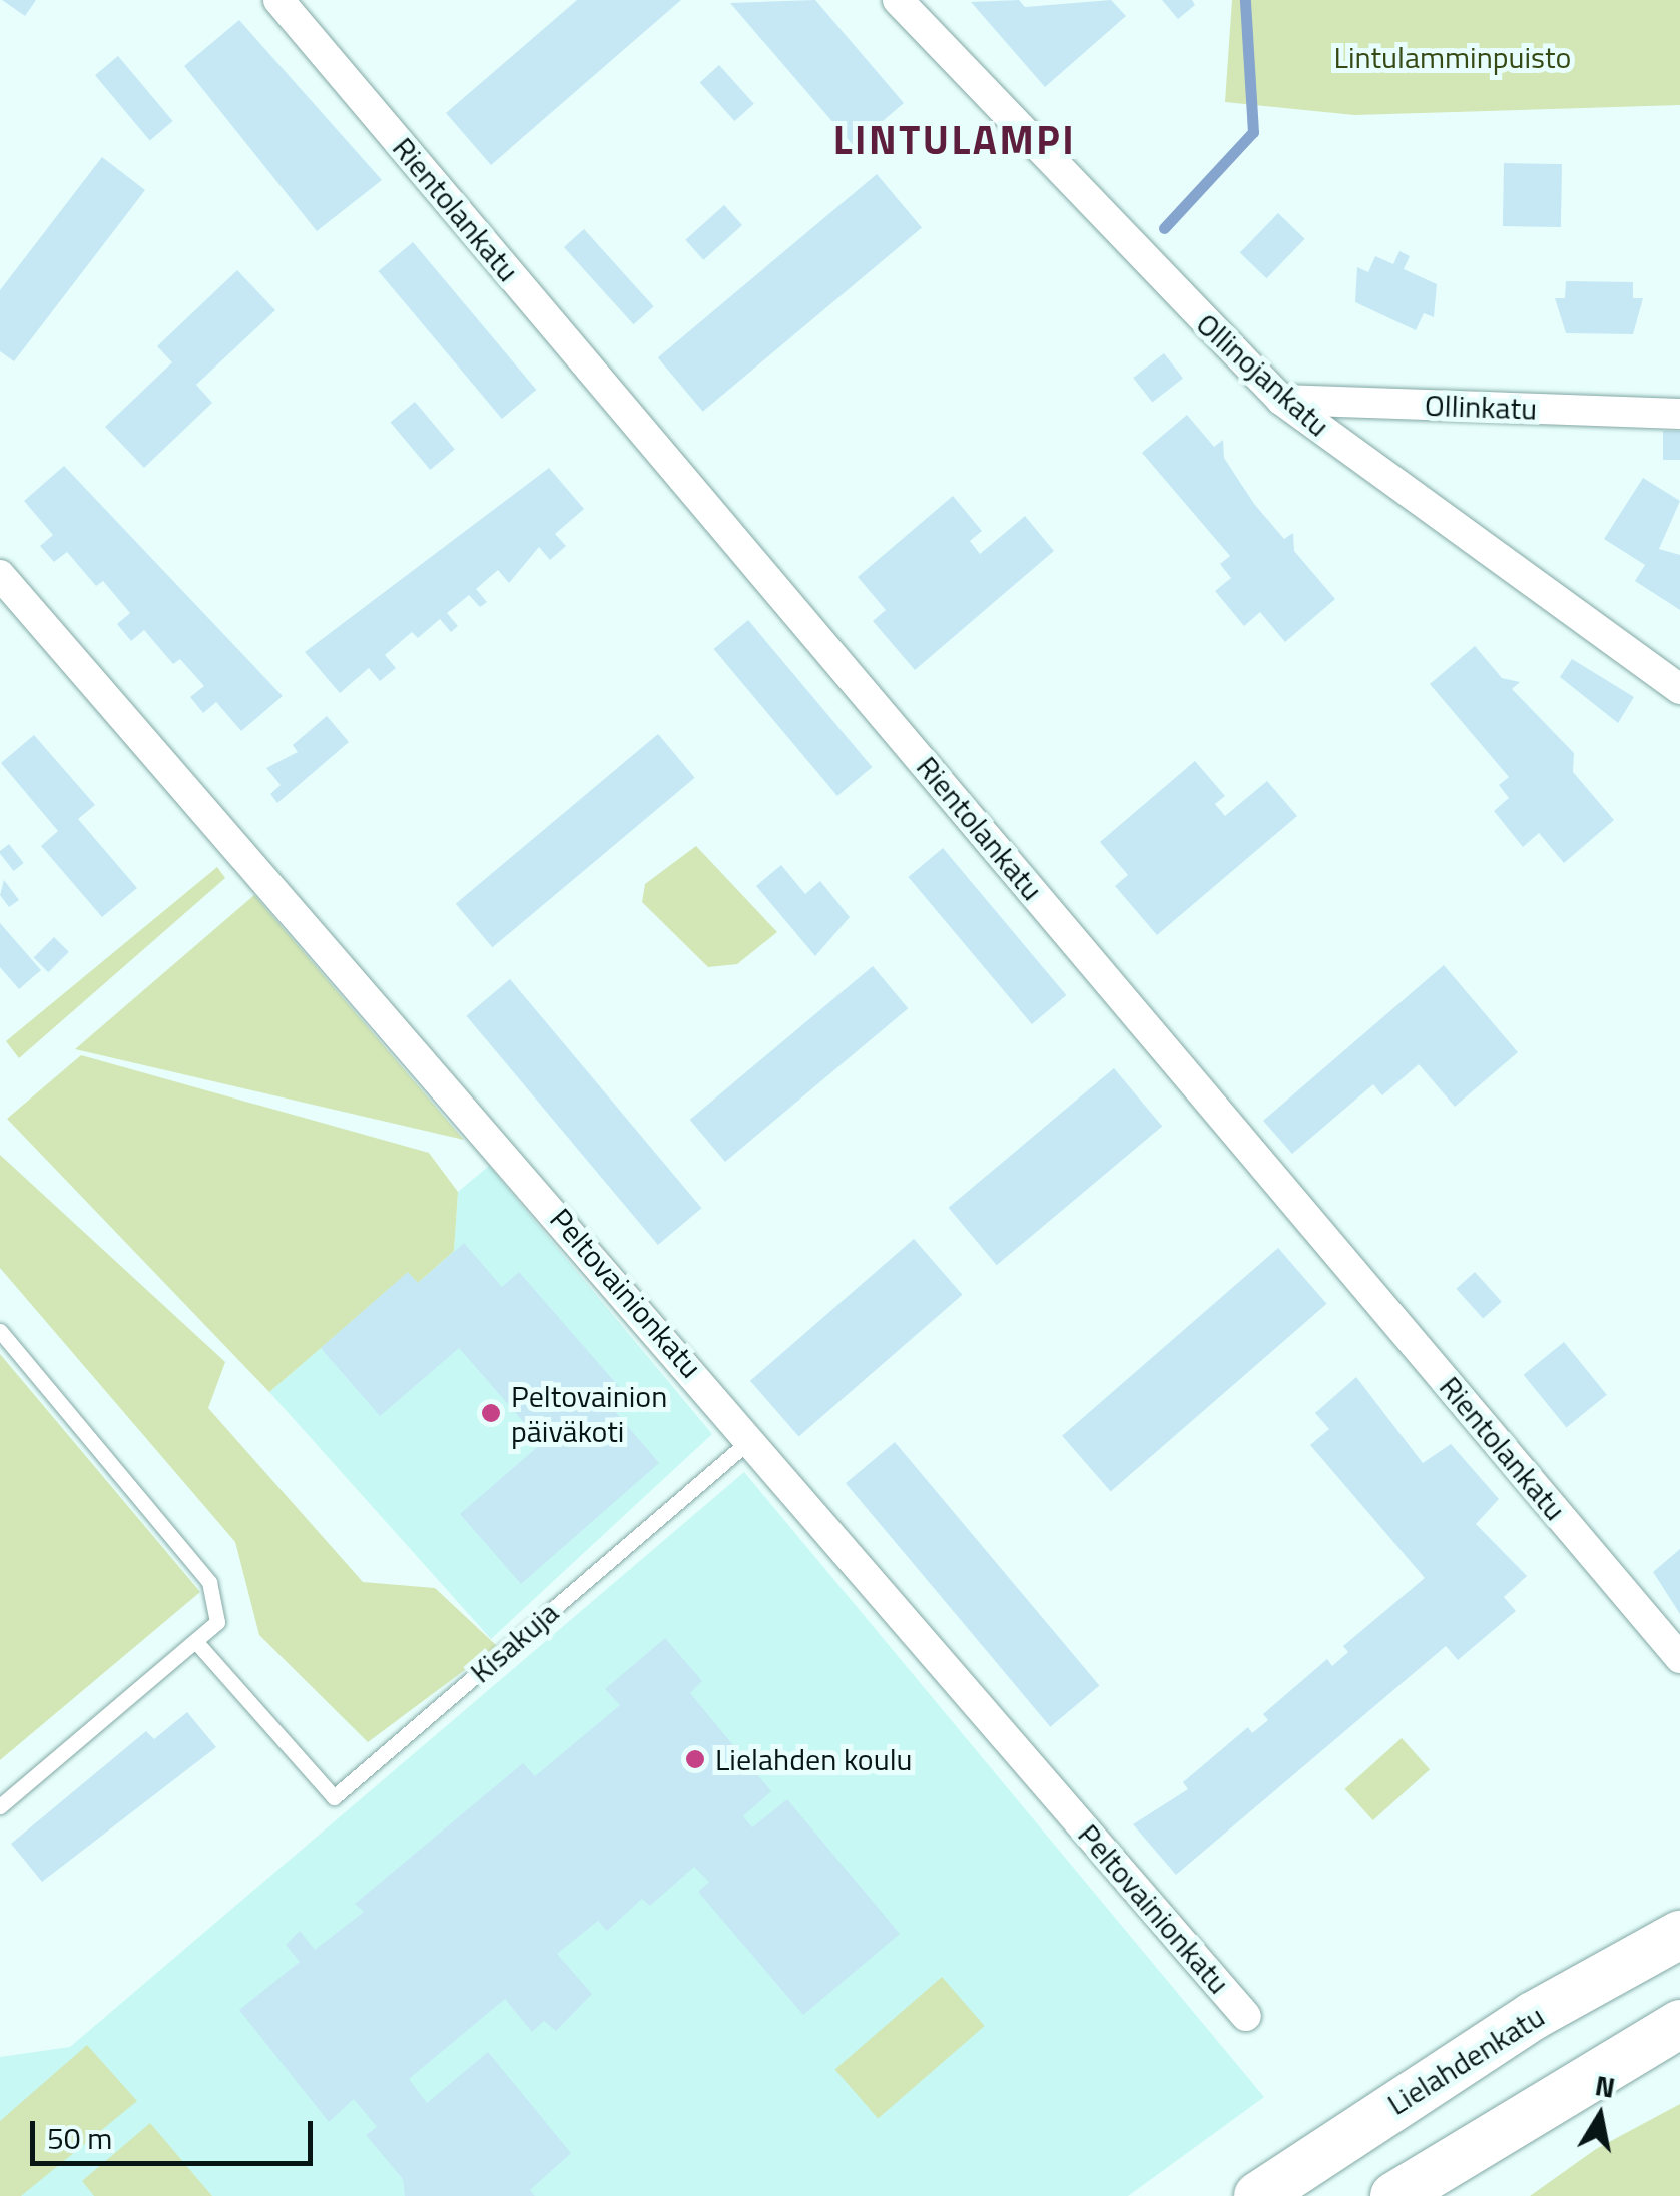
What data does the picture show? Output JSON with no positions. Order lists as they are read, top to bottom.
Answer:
{
  "streets": {
    "main road": ["Lielahdenkatu"],
    "street": [
      "Rientolankatu",
      "Ollinojankatu",
      "Ollinkatu",
      "Peltovainionkatu"
    ],
    "lane": ["Kisakuja"]
  },
  "crossings": [
    ["Ollinojankatu", "Ollinkatu"],
    ["Peltovainionkatu", "Kisakuja"]
  ],
  "districts": ["LINTULAMPI"],
  "parks": ["Lintulamminpuisto"],
  "places": ["Peltovainion päiväkoti", "Lielahden koulu"],
  "scale_bar": "50 m",
  "north": "top"
}
